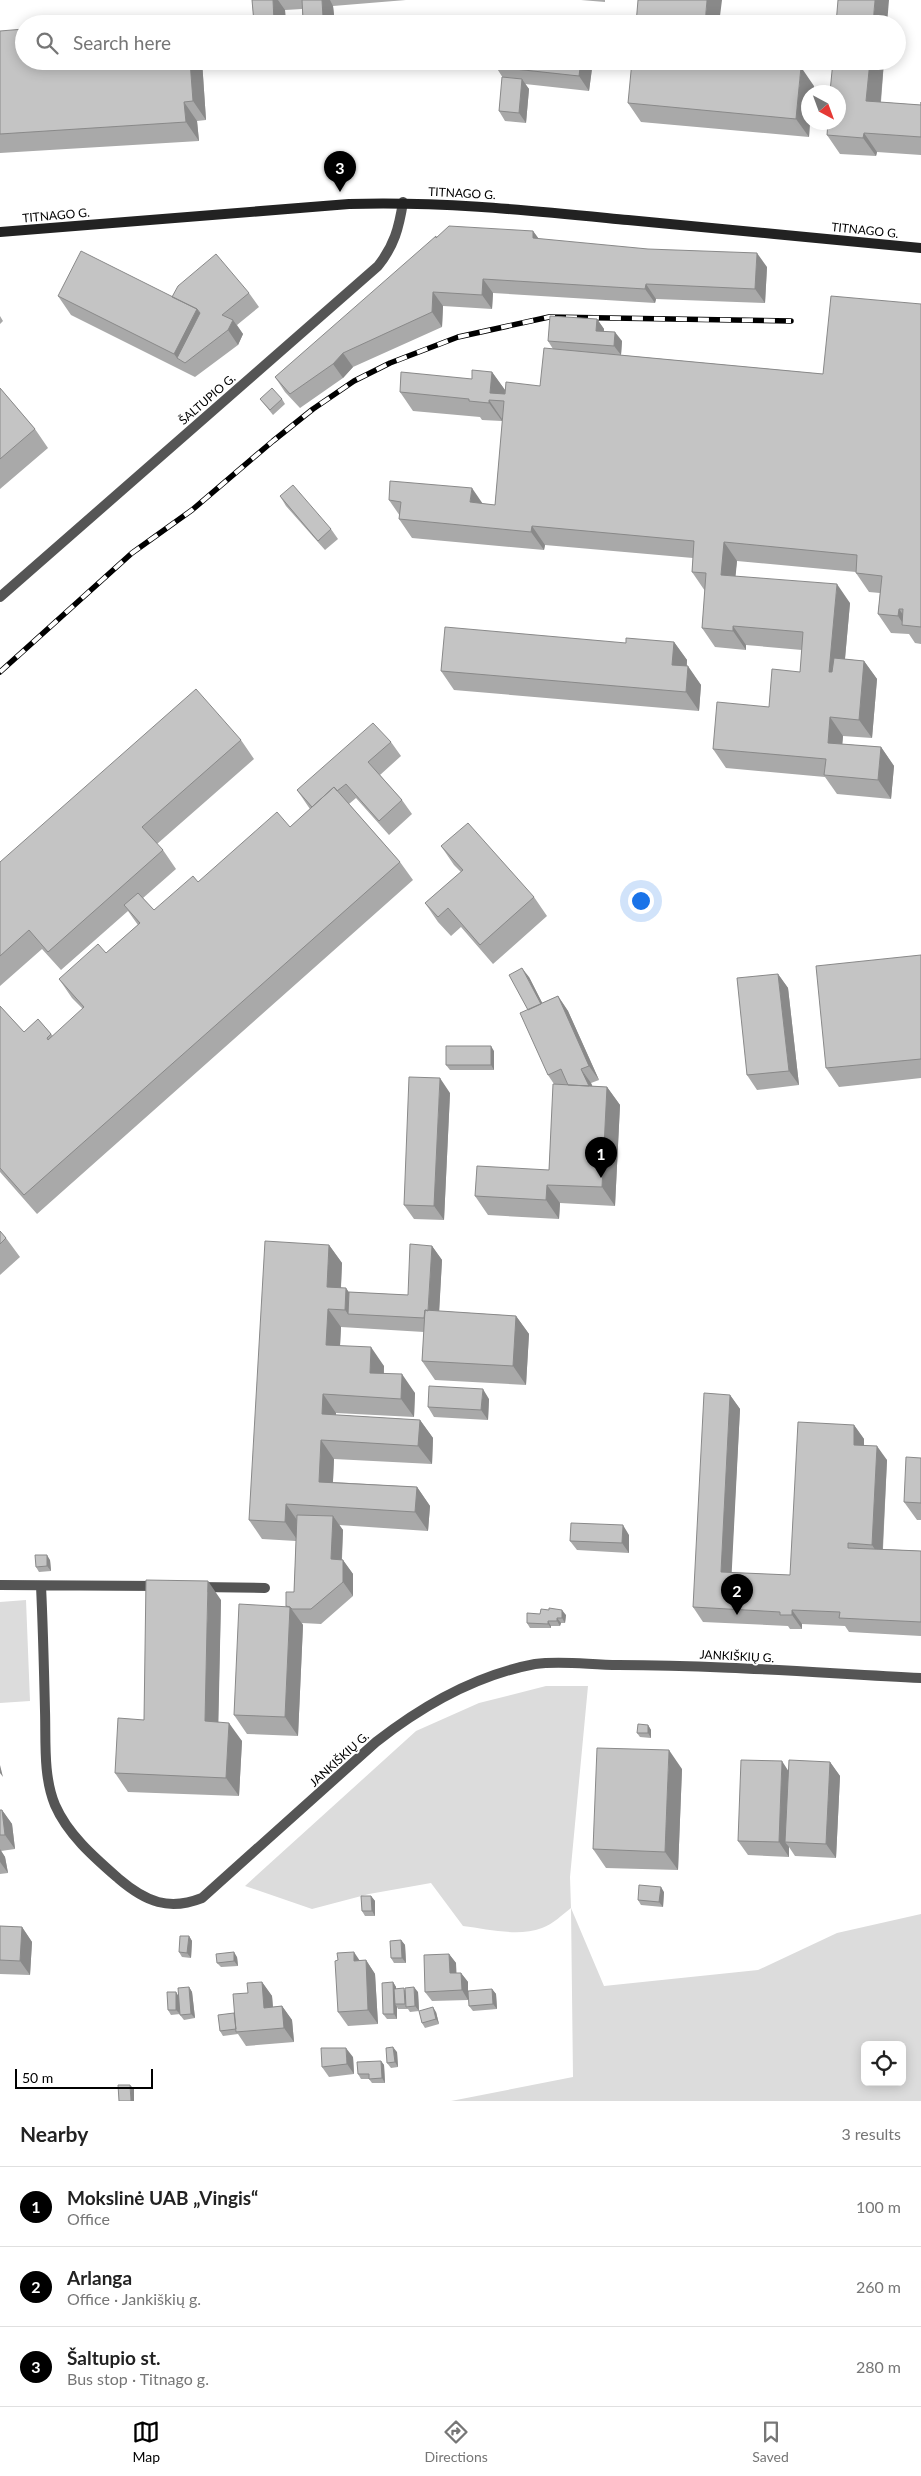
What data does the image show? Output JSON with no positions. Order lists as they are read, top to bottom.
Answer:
{
  "streets": {
    "street": ["TITNAGO G.", "ŠALTUPIO G.", "JANKIŠKIŲ G."]
  },
  "crossings": [
    ["TITNAGO G.", "ŠALTUPIO G."]
  ],
  "scale_bar": "50 m",
  "north": "bottom right",
  "page": {
    "search": "Search here",
    "pins": ["3", "1", "2"],
    "scale": "50 m",
    "heading": ["Nearby", "3 results"],
    "list": [
      {
        "mark": "1",
        "name": "Mokslinė UAB „Vingis“",
        "note": "Office",
        "value": "100 m"
      },
      {
        "mark": "2",
        "name": "Arlanga",
        "note": "Office · Jankiškių g.",
        "value": "260 m"
      },
      {
        "mark": "3",
        "name": "Šaltupio st.",
        "note": "Bus stop · Titnago g.",
        "value": "280 m"
      }
    ],
    "nav": ["Map", "Directions", "Saved"]
  }
}
